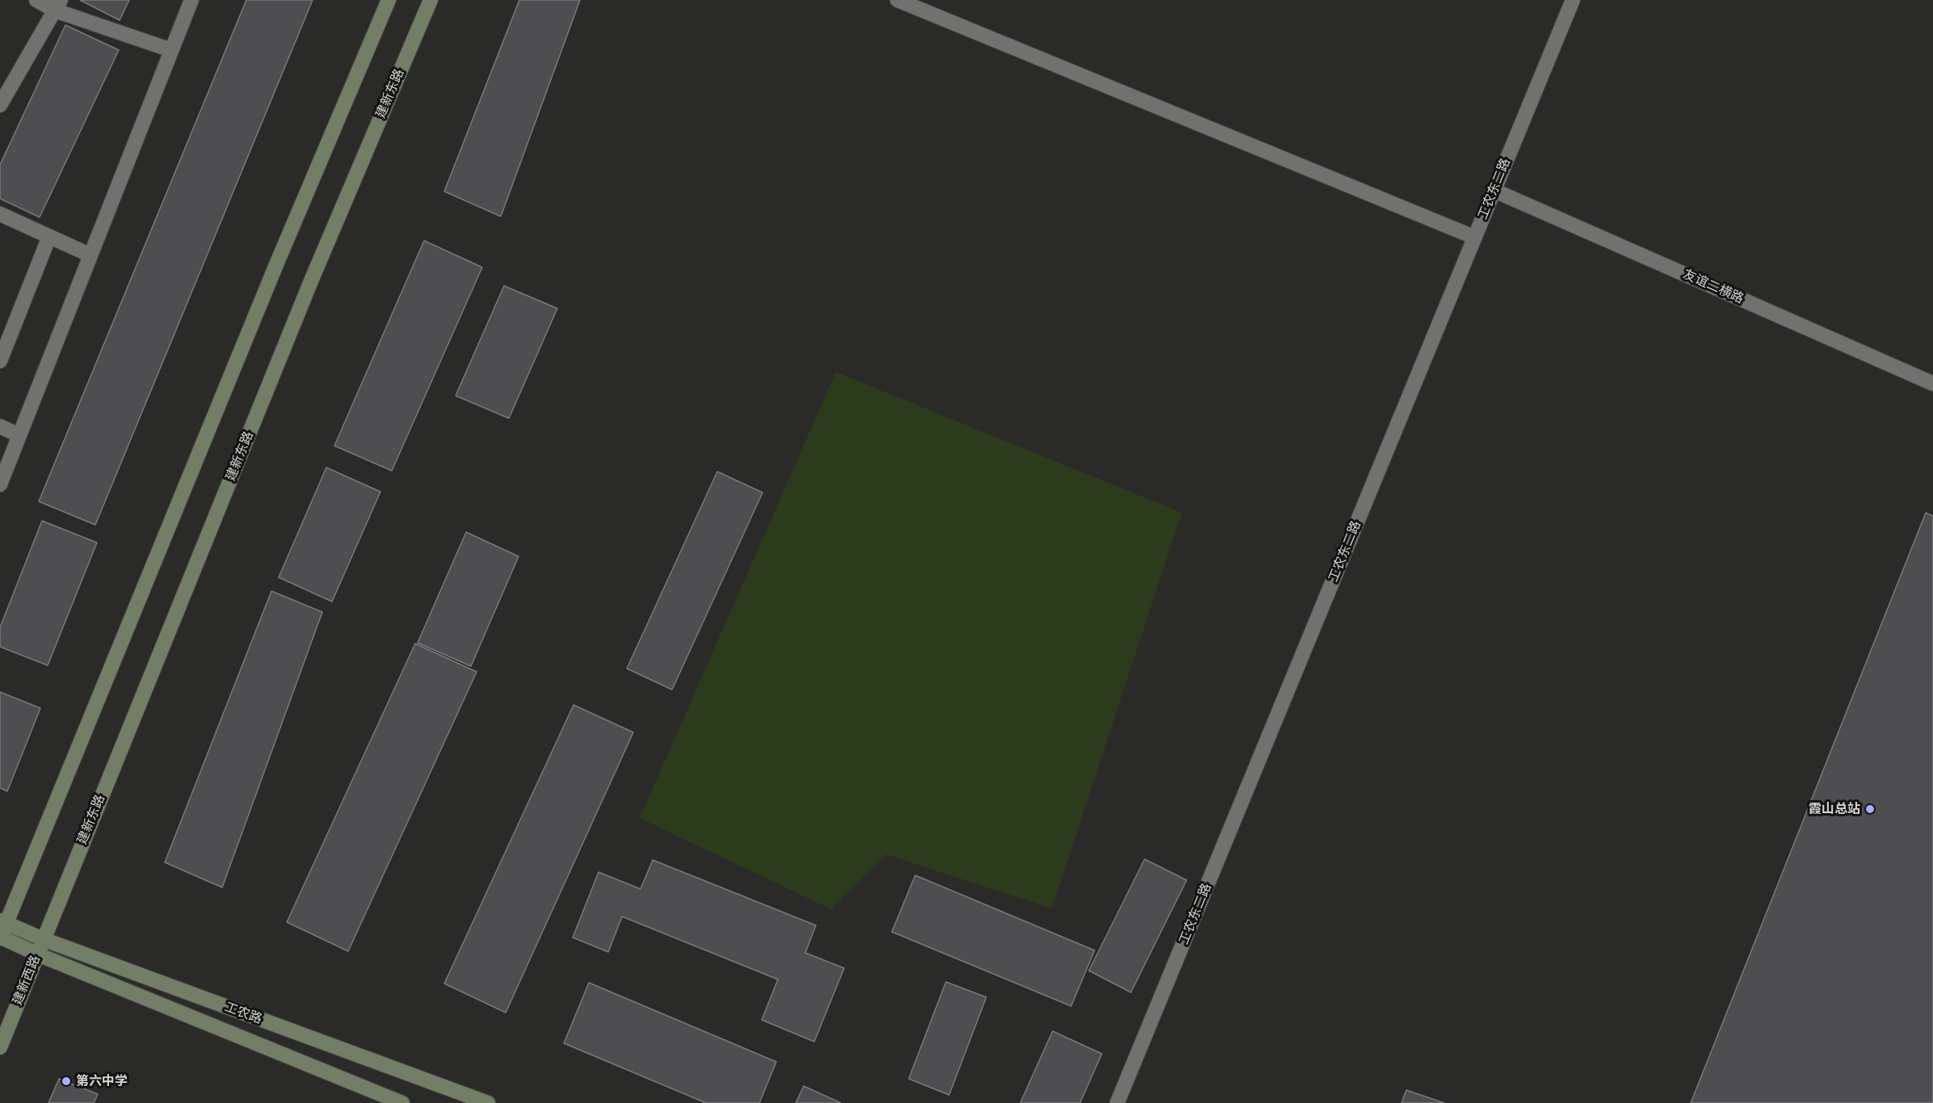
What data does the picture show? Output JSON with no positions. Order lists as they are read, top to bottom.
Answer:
{
  "streets": {
    "street": [
      "建新东路",
      "工农东二路",
      "友谊二横路",
      "建新西路",
      "工农路"
    ]
  },
  "crossings": [
    ["建新东路", "建新西路"],
    ["工农东二路", "友谊二横路"],
    ["建新西路", "工农路"]
  ],
  "places": ["霞山总站", "第六中学"]
}
